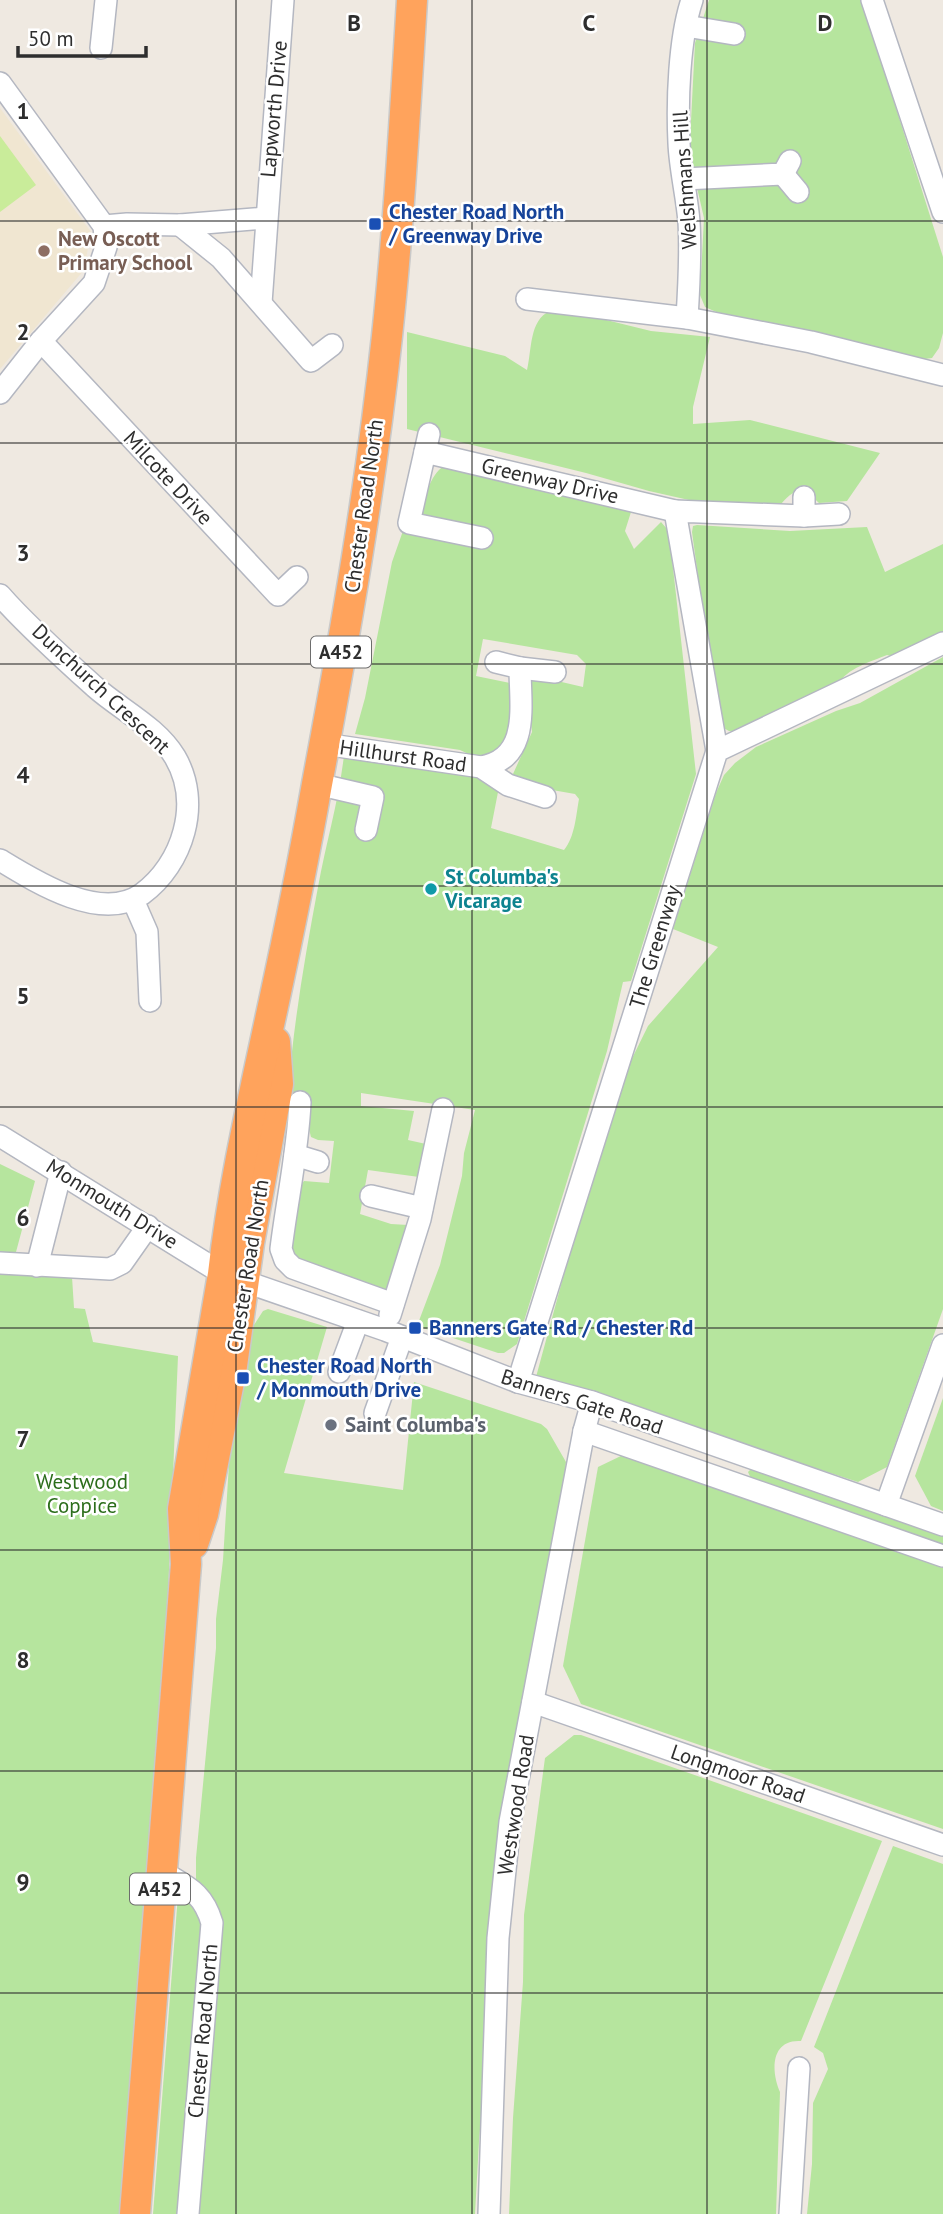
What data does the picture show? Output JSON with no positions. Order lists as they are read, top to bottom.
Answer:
{
  "streets": {
    "highway": ["Chester Road North", "A452"],
    "street": [
      "Lapworth Drive",
      "Welshmans Hill",
      "Milcote Drive",
      "Greenway Drive",
      "Dunchurch Crescent",
      "Hillhurst Road",
      "The Greenway",
      "Monmouth Drive",
      "Banners Gate Road",
      "Longmoor Road",
      "Westwood Road"
    ]
  },
  "crossings": [
    ["Chester Road North", "Hillhurst Road"],
    ["Chester Road North", "Monmouth Drive"],
    ["Chester Road North", "Banners Gate Road"],
    ["The Greenway", "Banners Gate Road"],
    ["Monmouth Drive", "Banners Gate Road"],
    ["Banners Gate Road", "Westwood Road"],
    ["Longmoor Road", "Westwood Road"]
  ],
  "parks": ["Westwood Coppice"],
  "places": {
    "transit": ["Chester Road North / Greenway Drive", "Banners Gate Rd / Chester Rd", "Chester Road North / Monmouth Drive"],
    "other": ["New Oscott Primary School", "St Columba's Vicarage", "Saint Columba's"]
  },
  "scale_bar": "50 m",
  "grid": {
    "columns": ["B", "C", "D"],
    "rows": [
      "1",
      "2",
      "3",
      "4",
      "5",
      "6",
      "7",
      "8",
      "9"
    ]
  }
}
